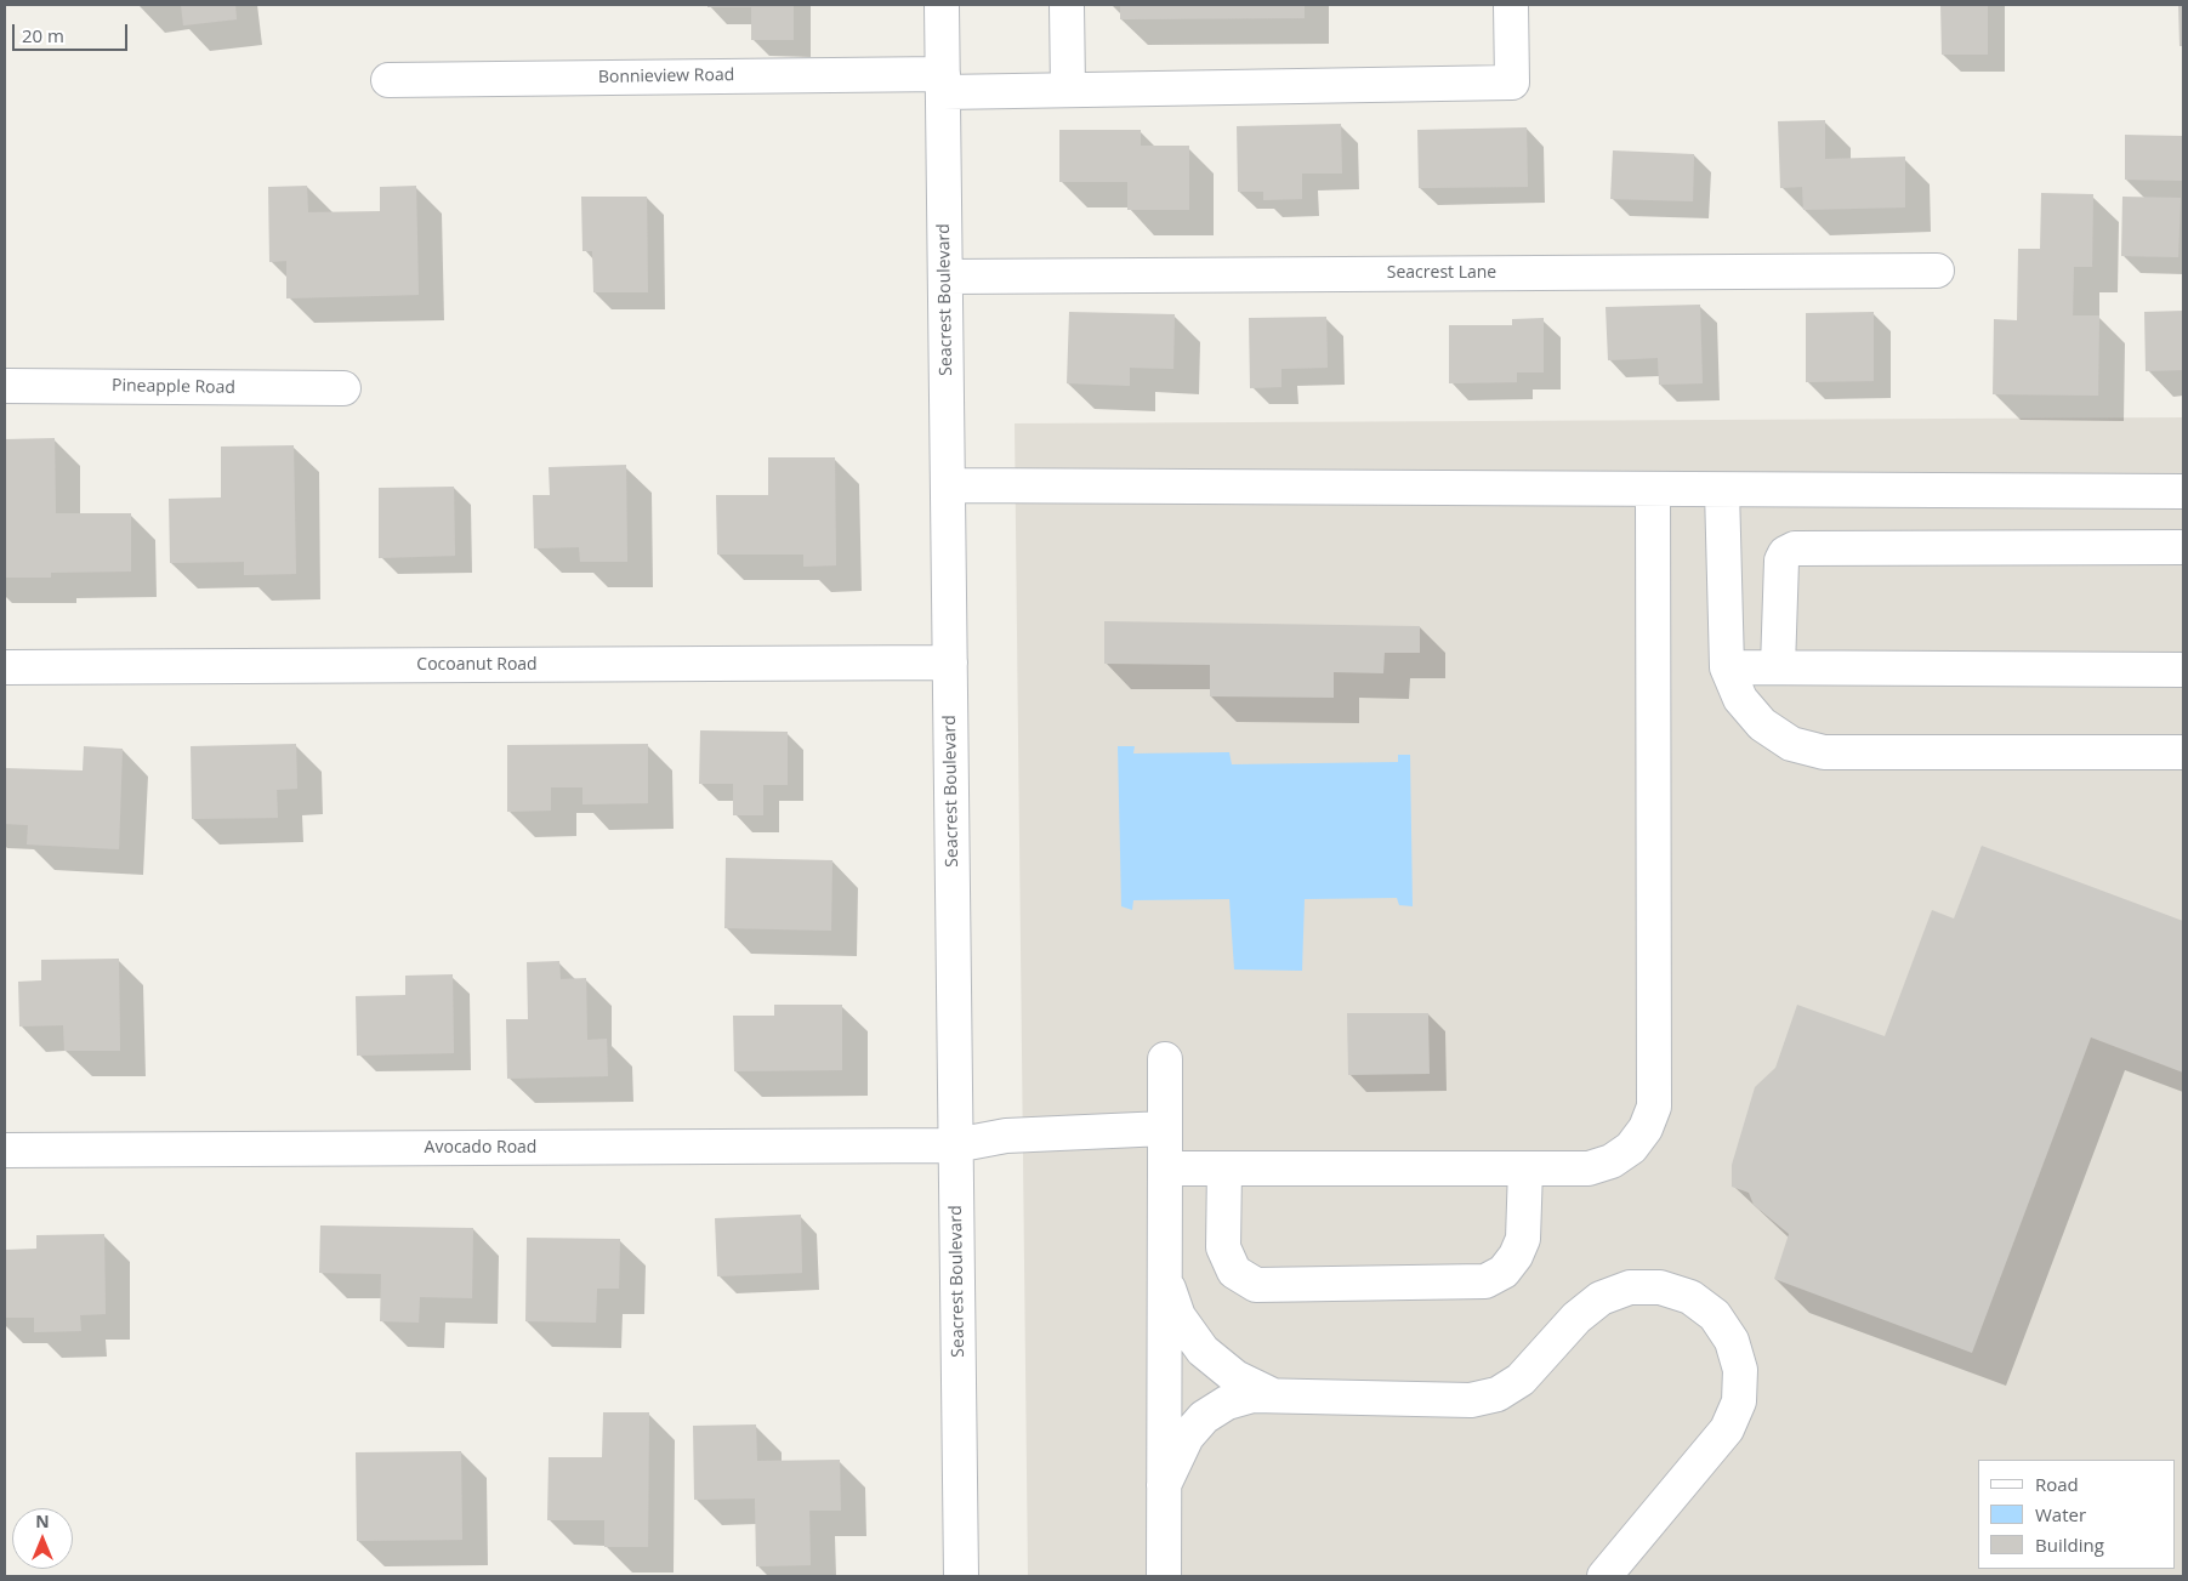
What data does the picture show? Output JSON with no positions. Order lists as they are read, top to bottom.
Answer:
{
  "streets": {
    "street": [
      "Bonnieview Road",
      "Seacrest Lane",
      "Seacrest Boulevard",
      "Pineapple Road",
      "Cocoanut Road",
      "Avocado Road"
    ]
  },
  "crossings": [
    ["Bonnieview Road", "Seacrest Boulevard"],
    ["Seacrest Lane", "Seacrest Boulevard"],
    ["Seacrest Boulevard", "Cocoanut Road"],
    ["Seacrest Boulevard", "Avocado Road"]
  ],
  "legend": ["Road", "Water", "Building"],
  "scale_bar": "20 m",
  "north": "top"
}
